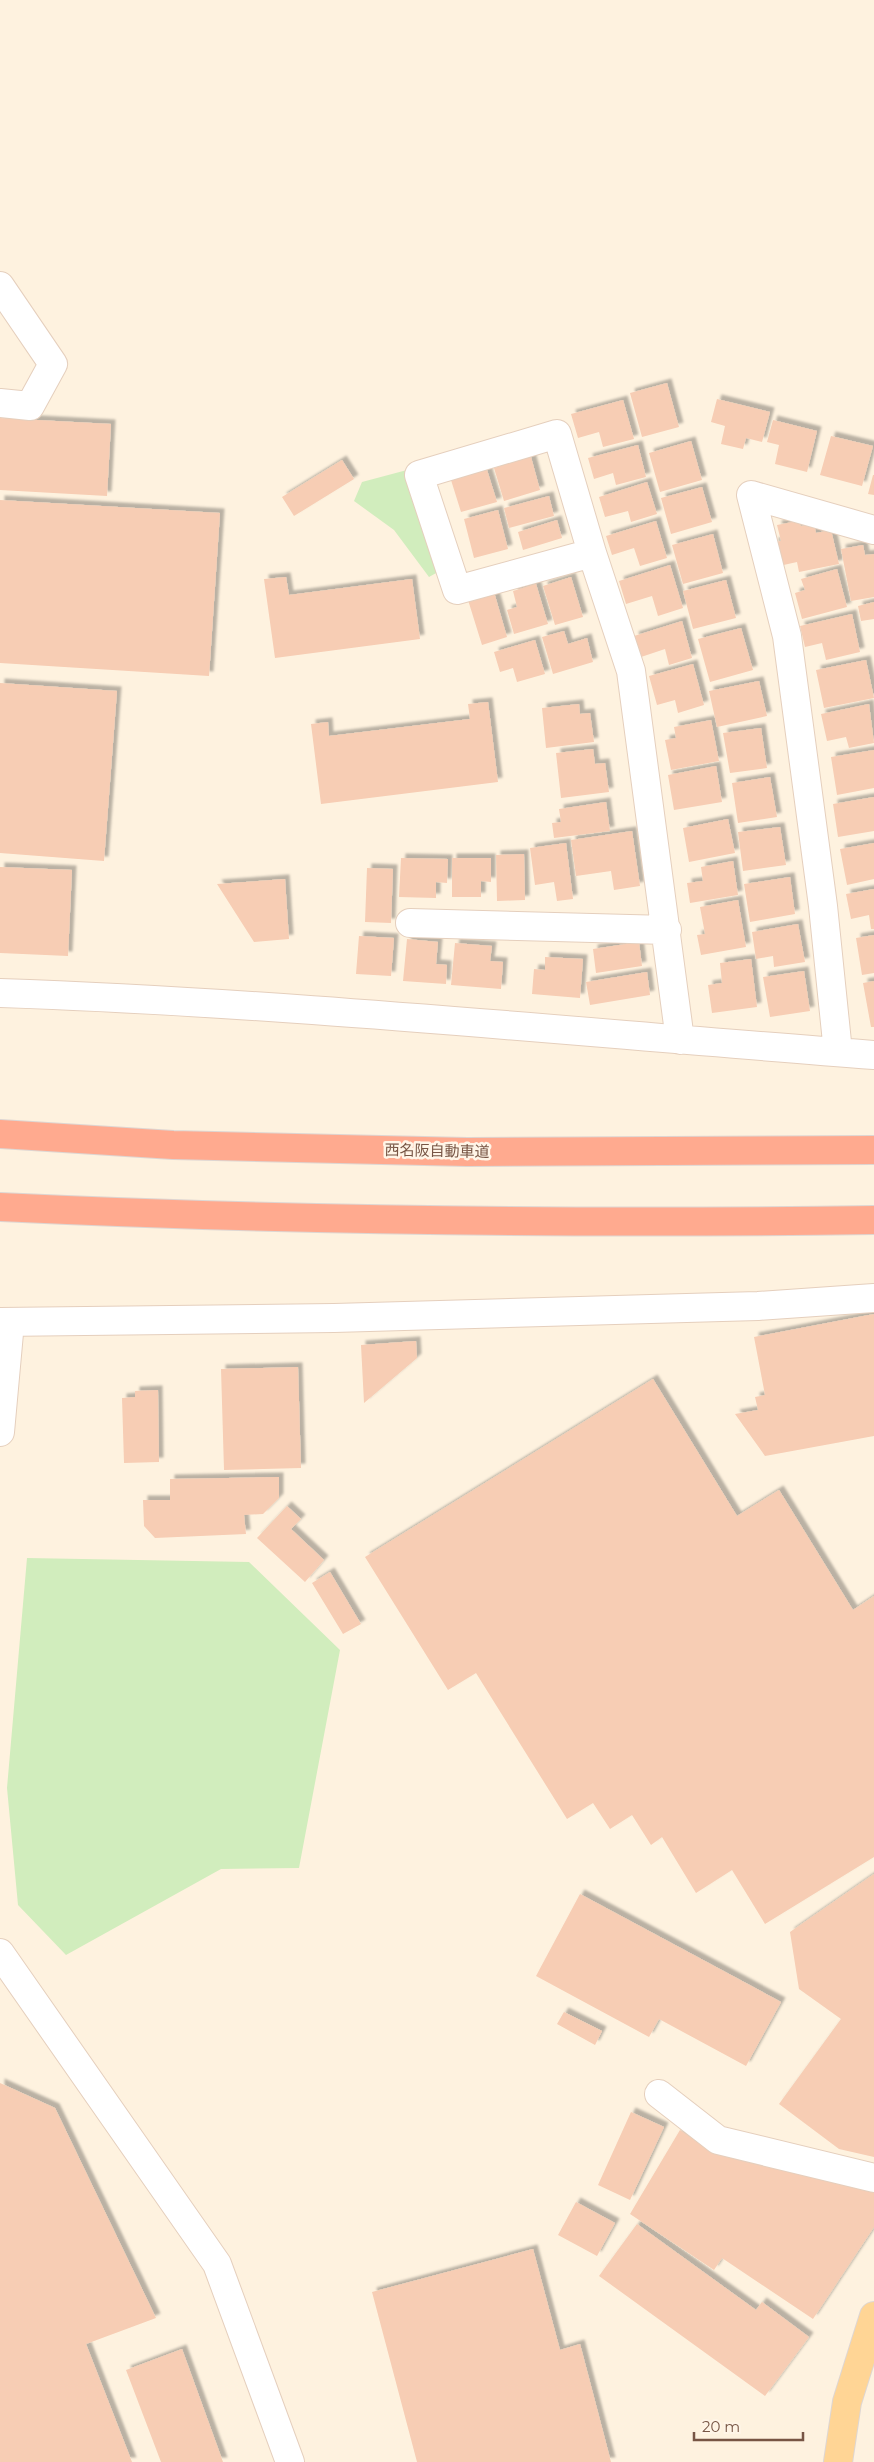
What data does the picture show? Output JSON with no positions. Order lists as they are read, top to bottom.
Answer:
{
  "streets": {
    "highway": ["西名阪自動車道"]
  },
  "scale_bar": "20 m"
}
